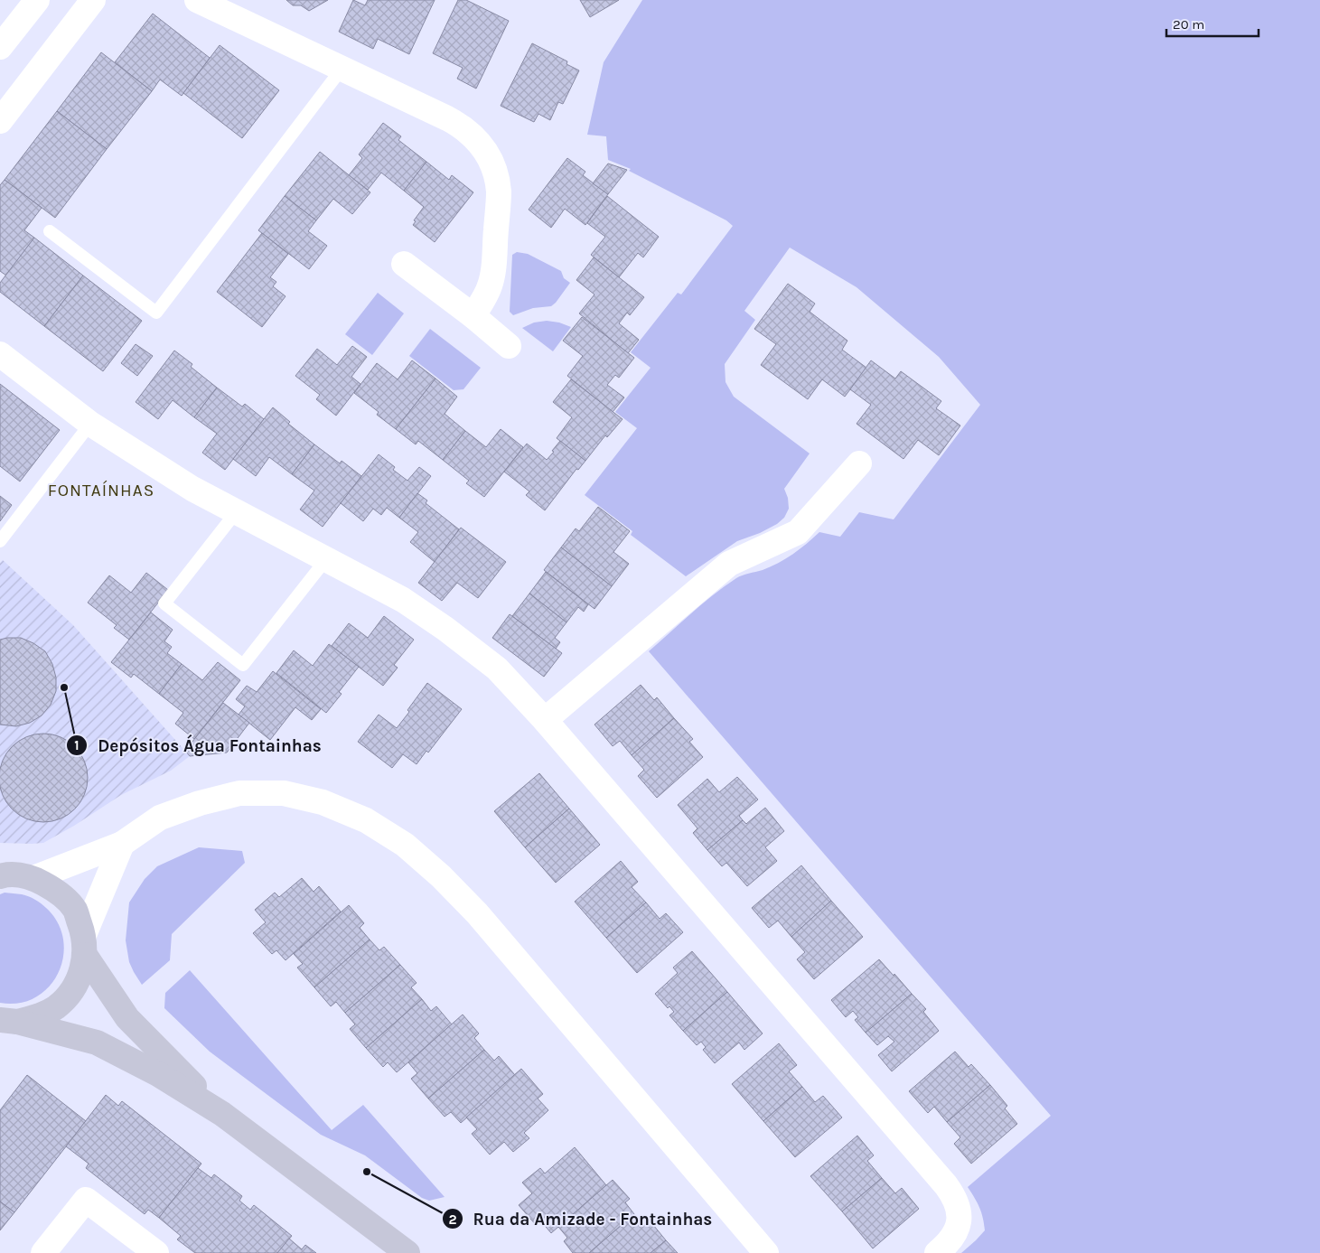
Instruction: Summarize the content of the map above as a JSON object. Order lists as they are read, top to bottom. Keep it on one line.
{"districts":["FONTAÍNHAS"],"places":["Depósitos Água Fontainhas","Rua da Amizade - Fontainhas"],"scale_bar":"20 m"}
